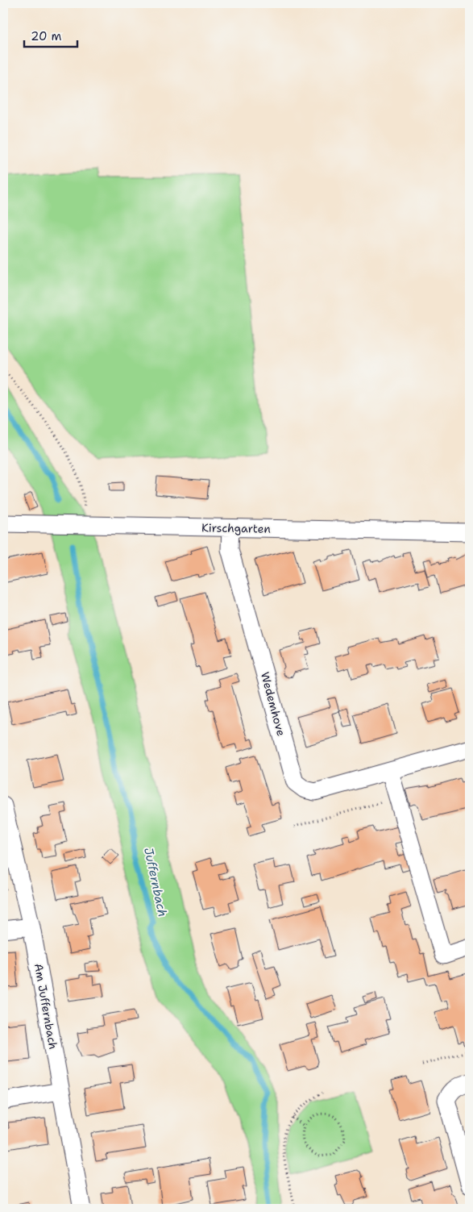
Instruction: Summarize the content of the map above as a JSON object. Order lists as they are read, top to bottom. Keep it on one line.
{"streets":{"street":["Kirschgarten","Wedemhove","Am Juffernbach"]},"crossings":[["Kirschgarten","Wedemhove"]],"water":["Juffernbach"],"scale_bar":"20 m"}
